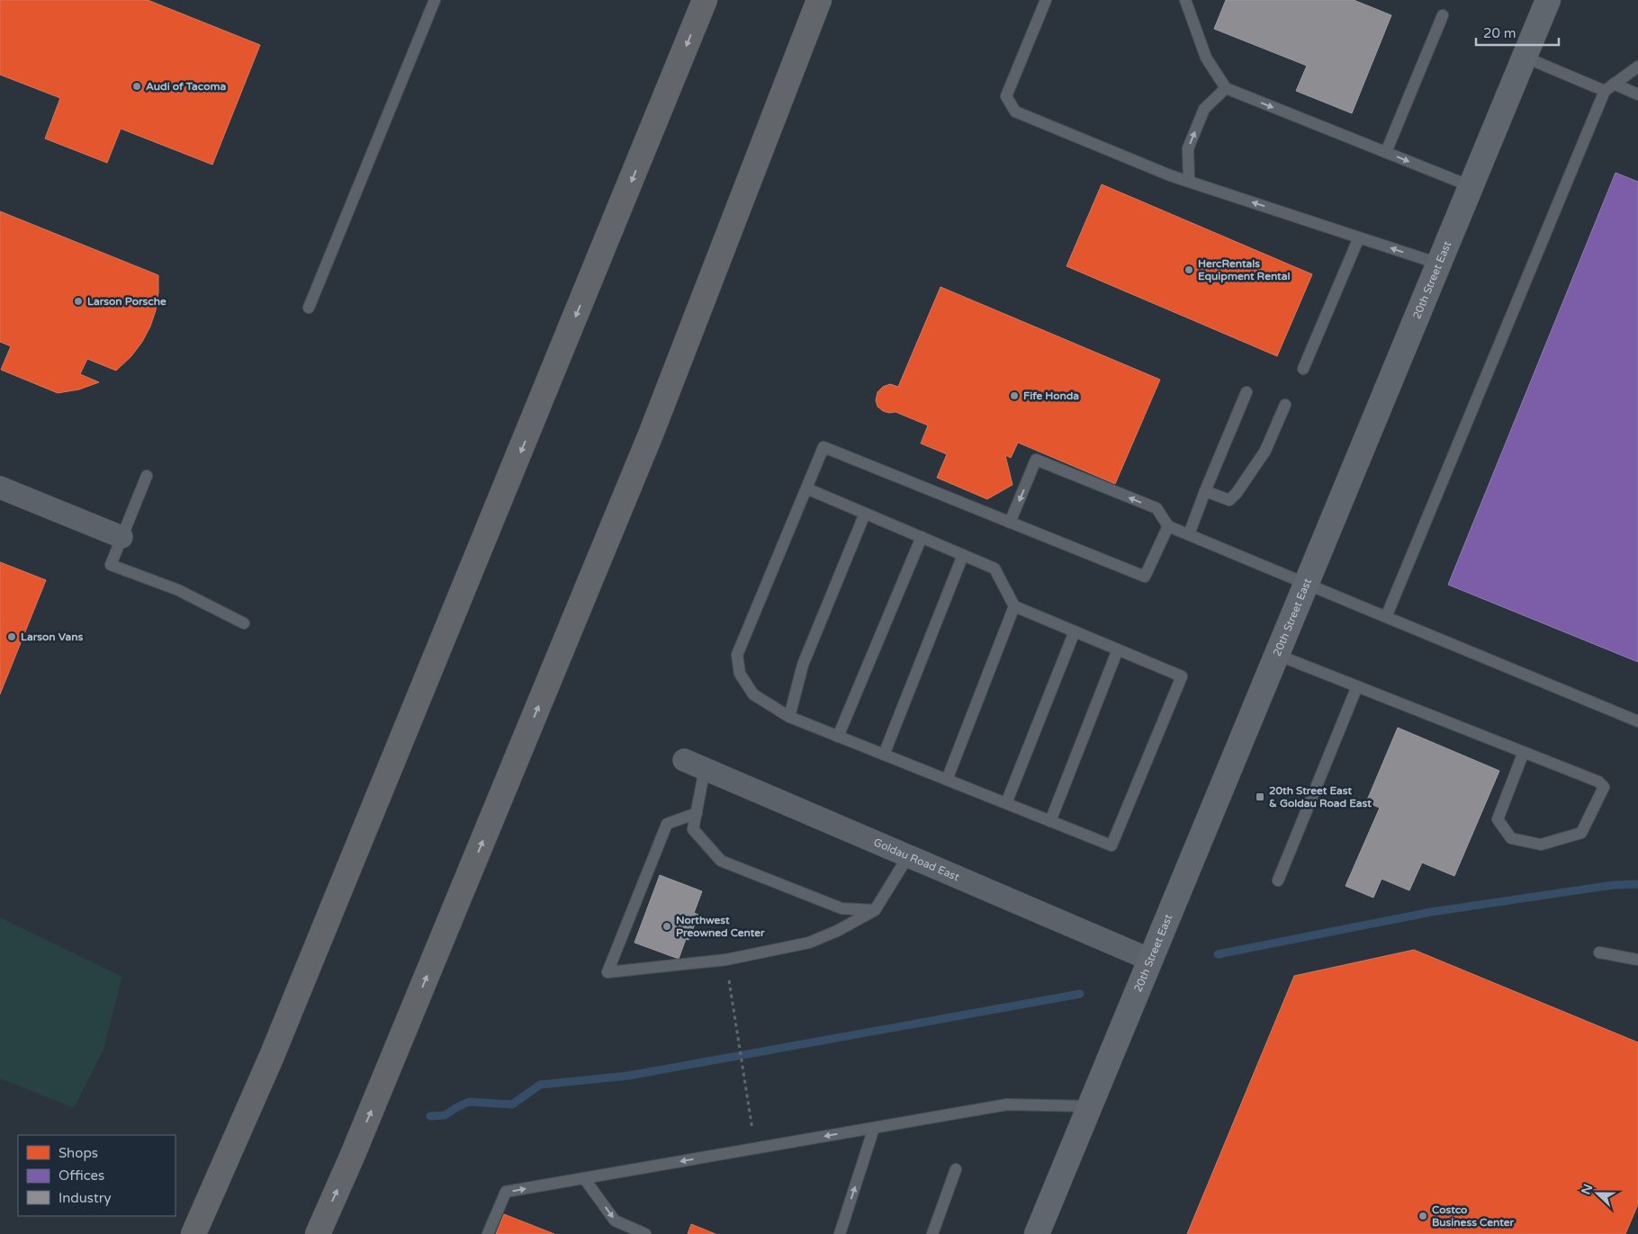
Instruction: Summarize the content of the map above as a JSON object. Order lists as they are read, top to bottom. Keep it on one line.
{"streets":{"main road":["20th Street East"],"street":["Goldau Road East"]},"crossings":[["20th Street East","Goldau Road East"]],"places":{"other":["Audi of Tacoma","HercRentals Equipment Rental","Larson Porsche","Fife Honda","Larson Vans","Northwest Preowned Center","Costco Business Center"],"transit":["20th Street East & Goldau Road East"]},"legend":["Shops","Offices","Industry"],"scale_bar":"20 m","north":"left"}
